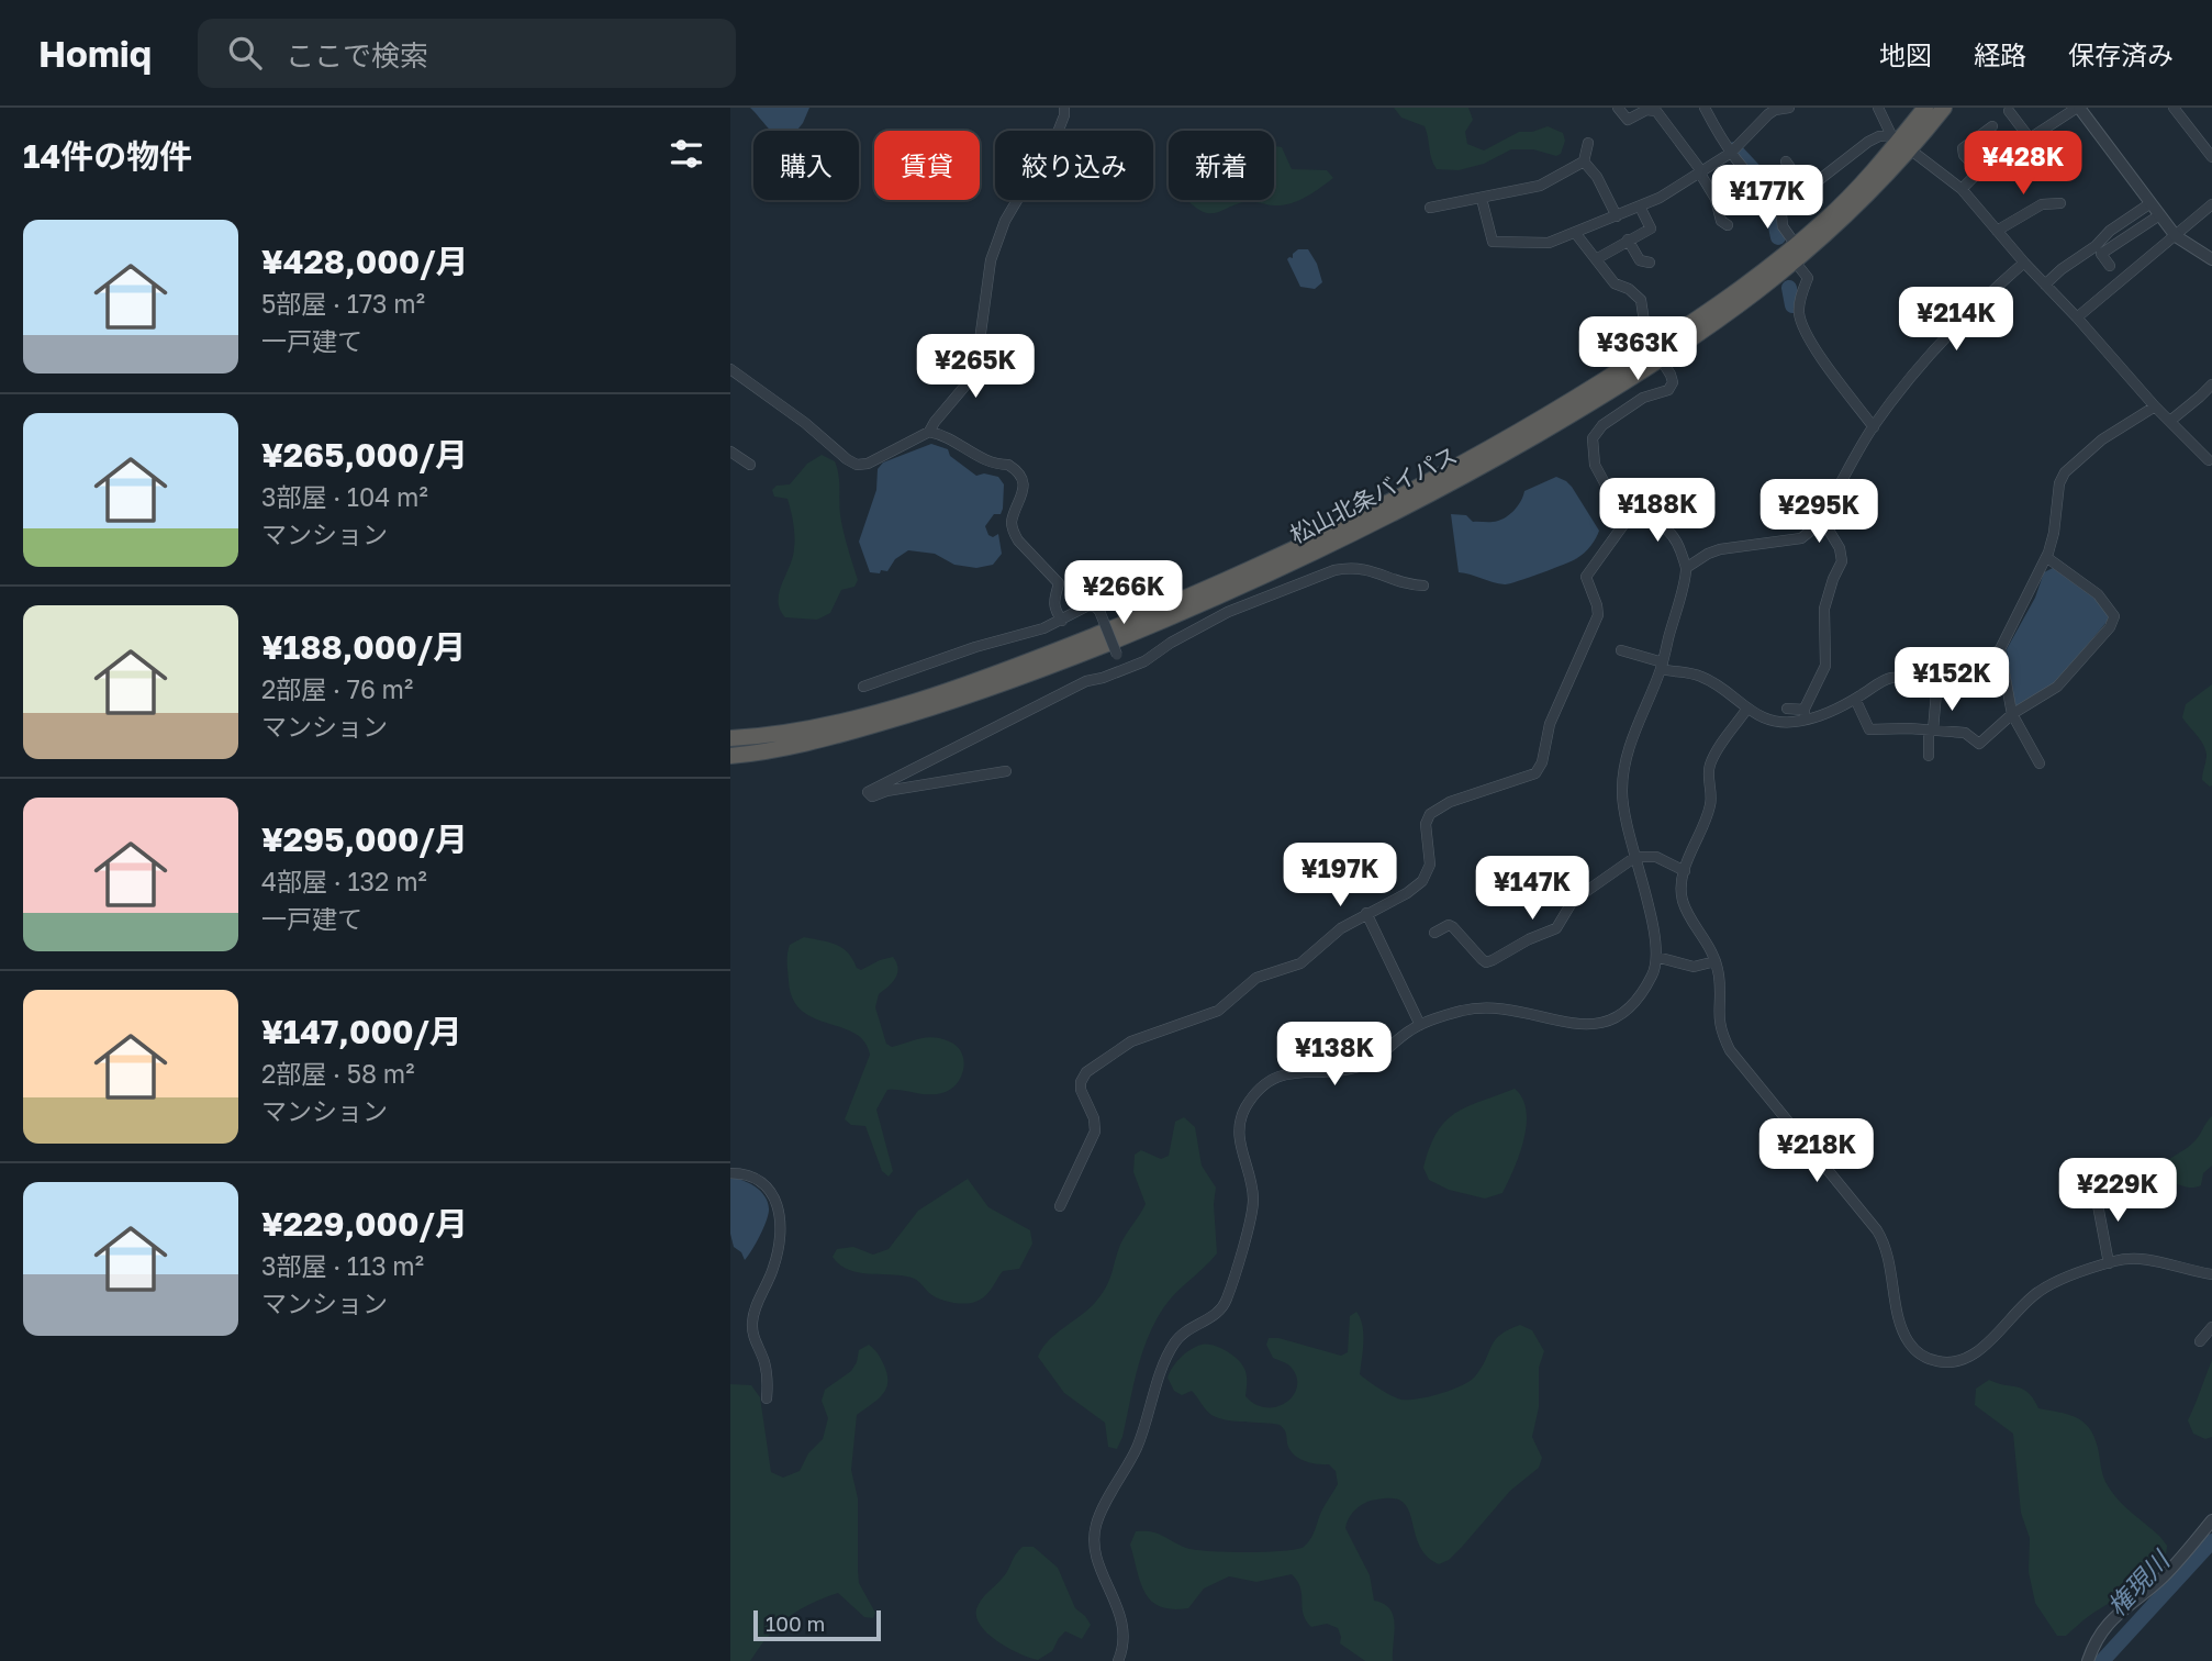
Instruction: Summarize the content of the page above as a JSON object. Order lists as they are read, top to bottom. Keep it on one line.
{"streets":{"highway":["松山北条バイパス"]},"water":["権現川"],"scale_bar":"100 m","page":{"header":"Homiq","search":"ここで検索","nav":["地図","経路","保存済み"],"heading":"14件の物件","price":["¥428K","¥177K","¥214K","¥363K","¥265K","¥188K","¥295K","¥266K","¥152K","¥197K","¥147K","¥138K","¥218K","¥229K"],"chip":["購入","賃貸","絞り込み","新着"],"list":[{"name":"¥428,000/月","note":"5部屋 · 173 m² · 一戸建て"},{"name":"¥265,000/月","note":"3部屋 · 104 m² · マンション"},{"name":"¥188,000/月","note":"2部屋 · 76 m² · マンション"},{"name":"¥295,000/月","note":"4部屋 · 132 m² · 一戸建て"},{"name":"¥147,000/月","note":"2部屋 · 58 m² · マンション"},{"name":"¥229,000/月","note":"3部屋 · 113 m² · マンション"}],"scale":"100 m"}}
